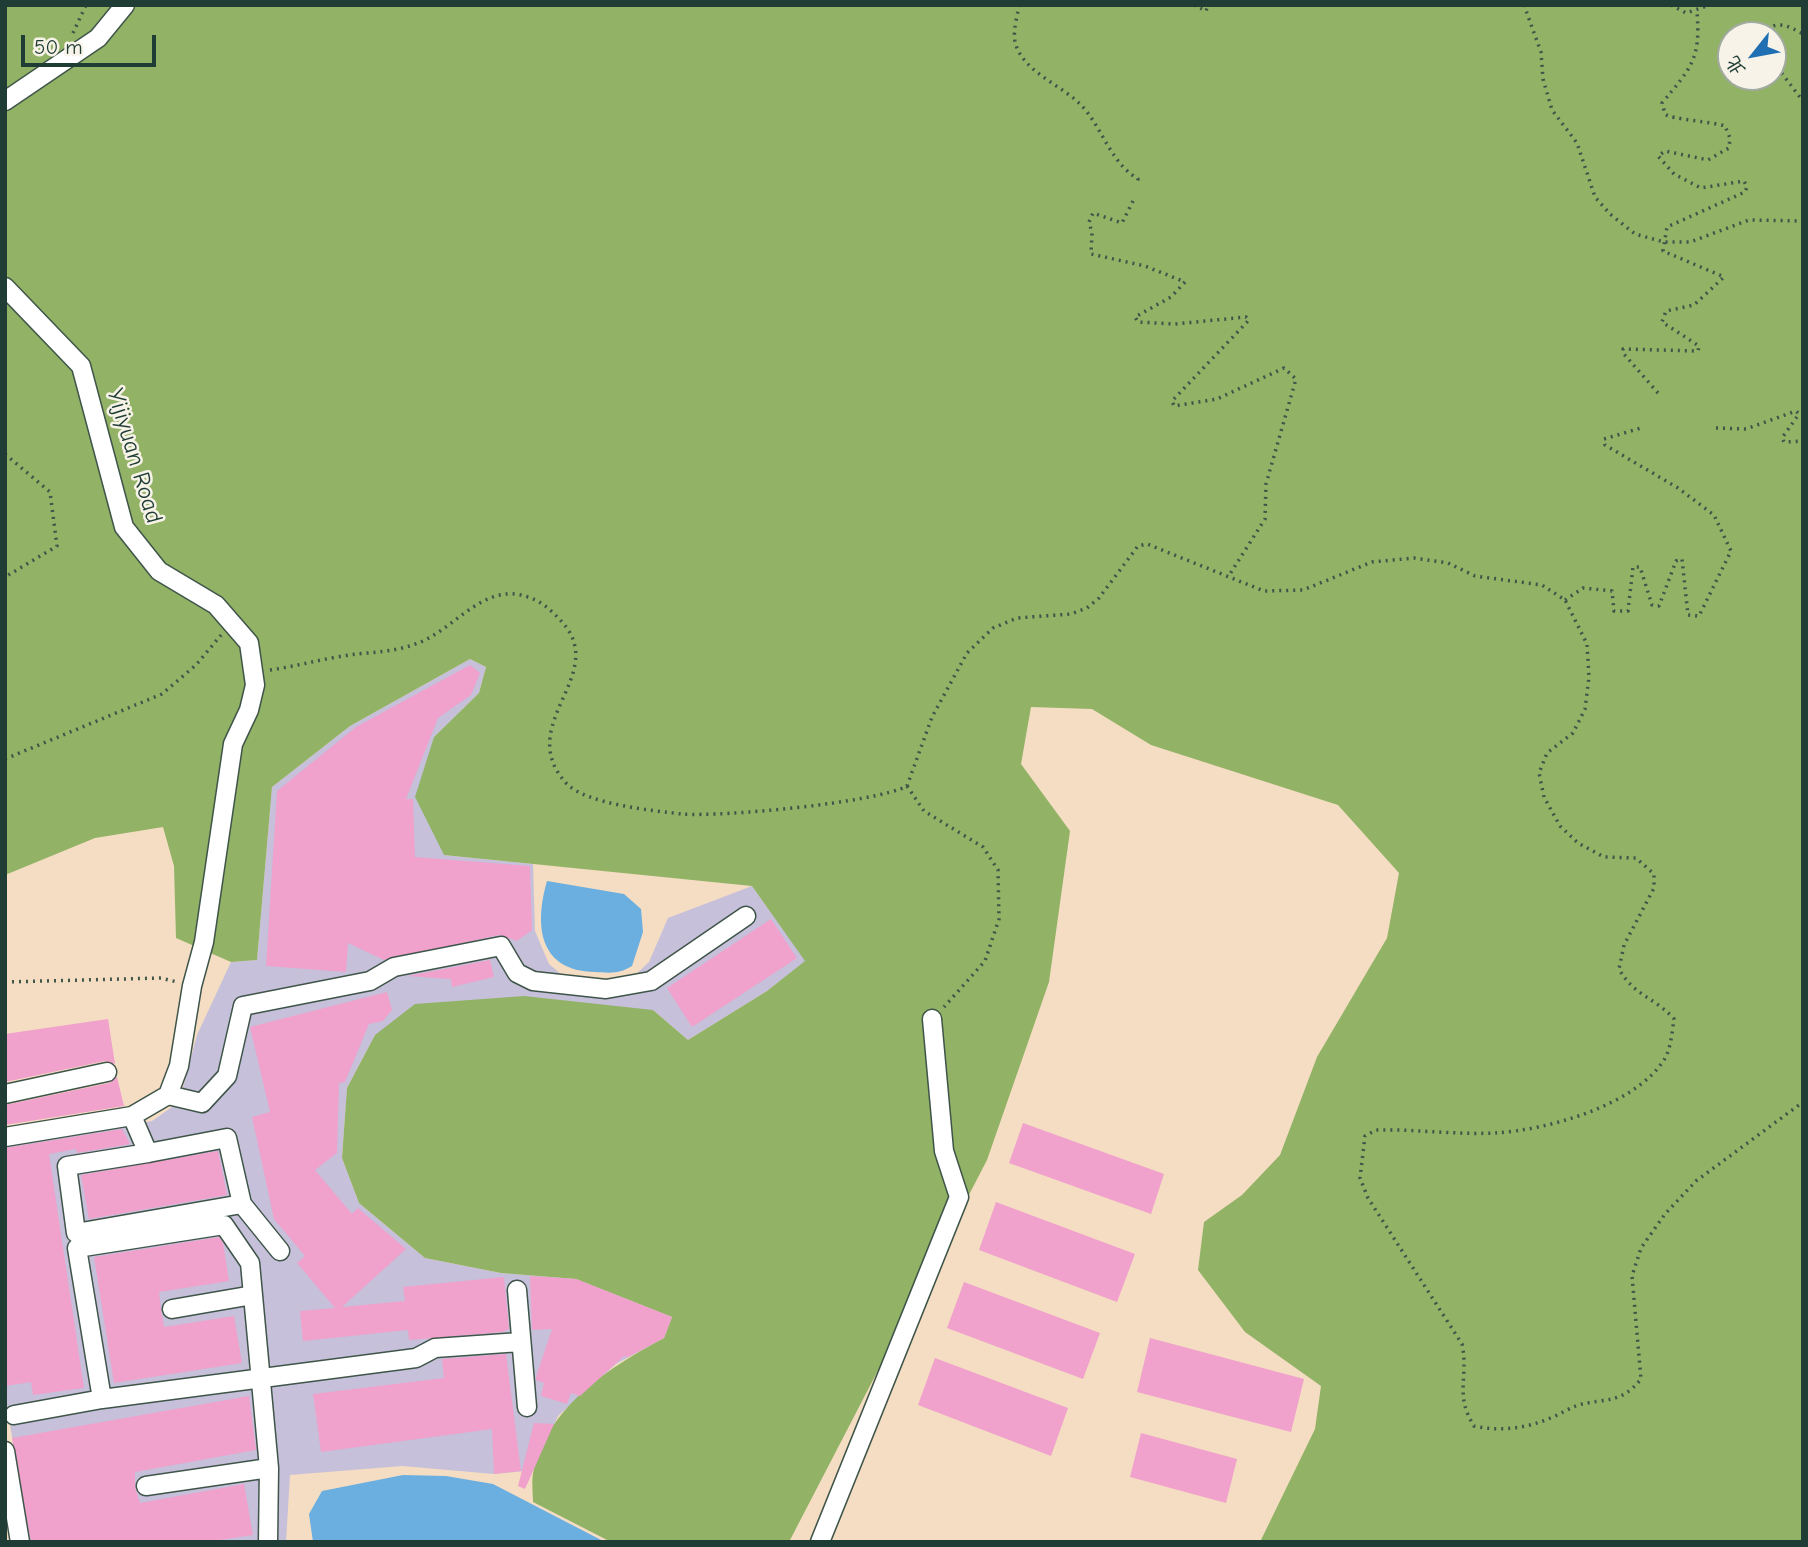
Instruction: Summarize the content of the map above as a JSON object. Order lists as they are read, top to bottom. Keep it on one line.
{"streets":{"street":["Yijiyuan Road"]},"scale_bar":"50 m","north":"bottom left"}
